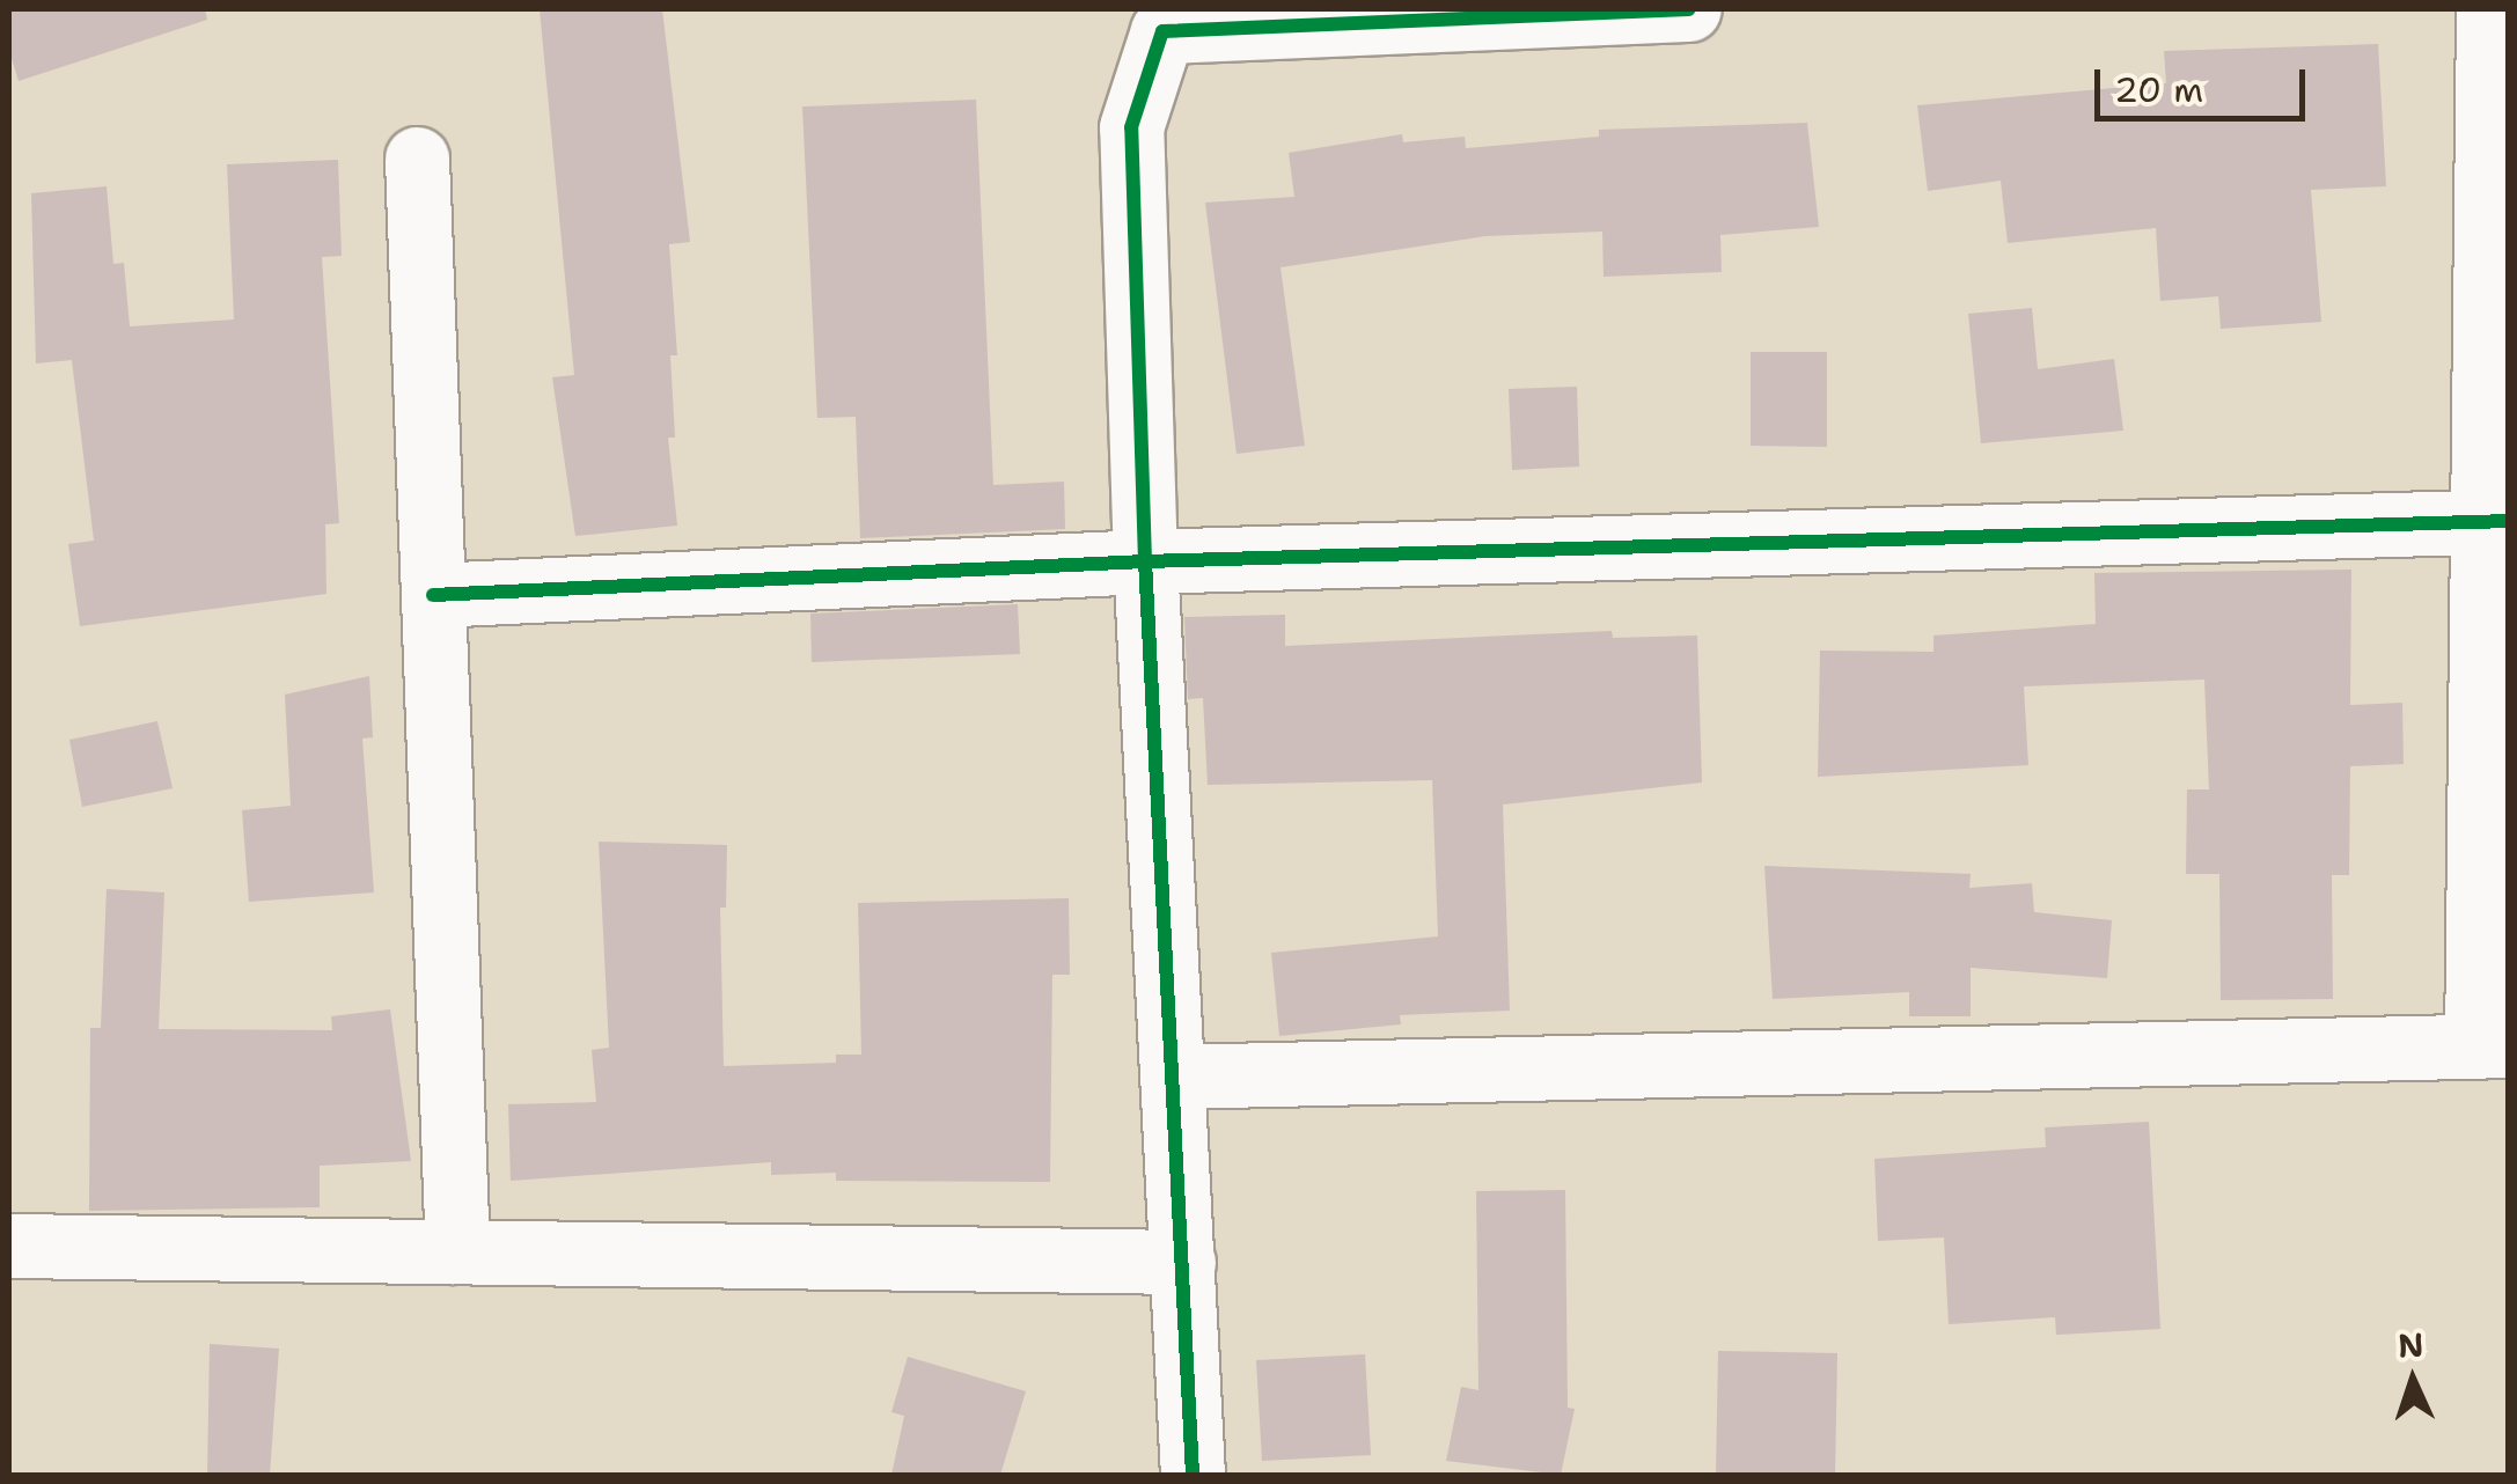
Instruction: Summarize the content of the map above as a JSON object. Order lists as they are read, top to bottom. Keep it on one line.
{"scale_bar":"20 m","north":"top"}
